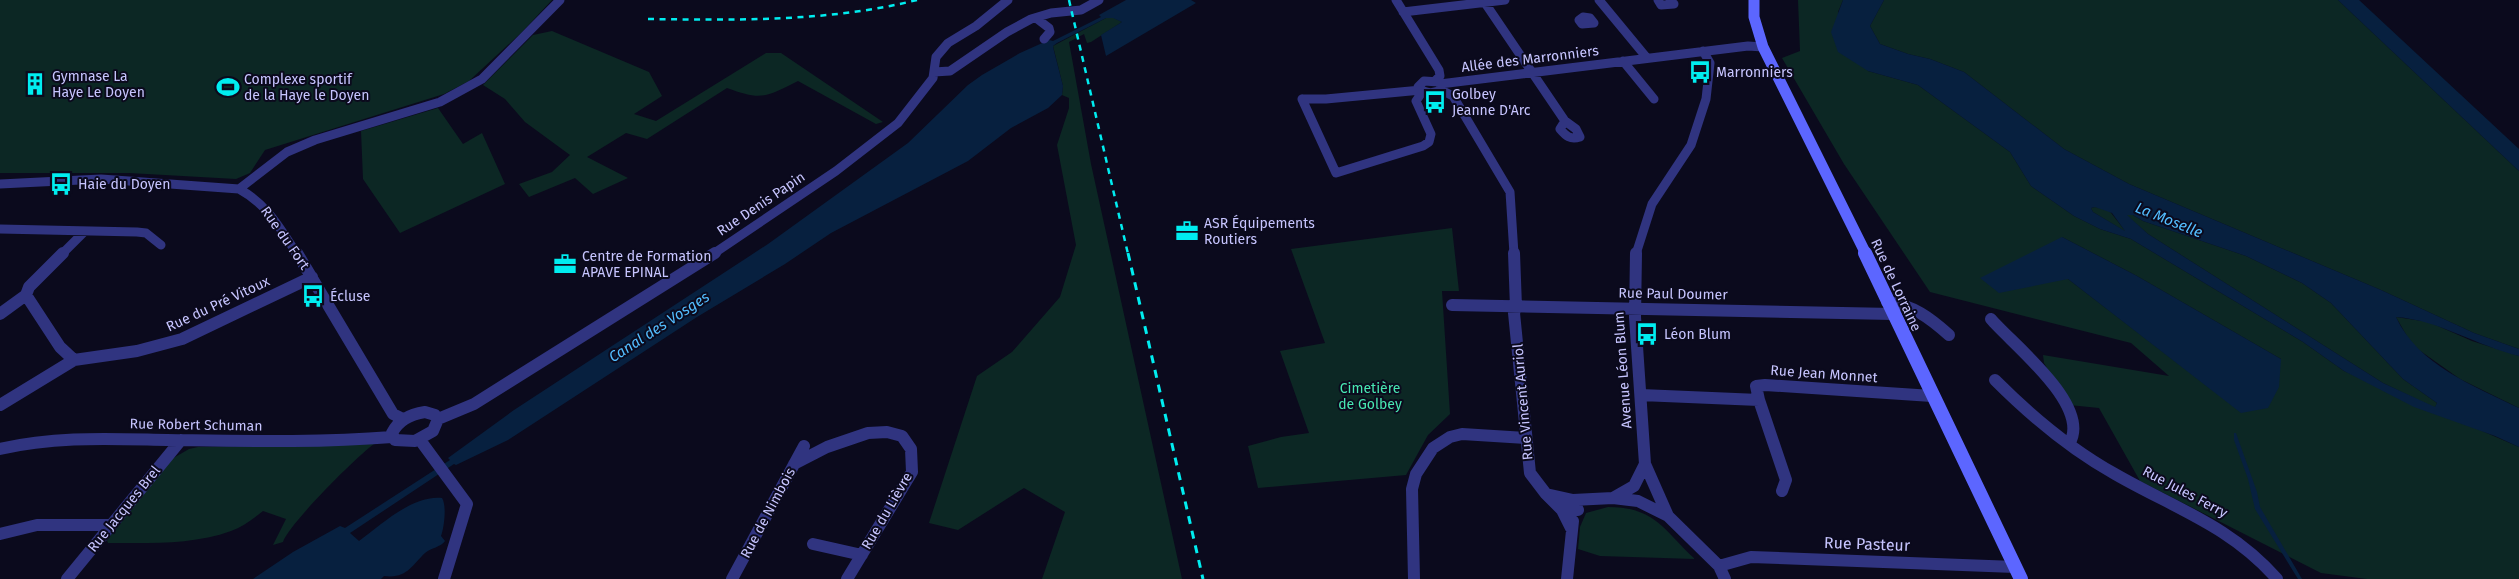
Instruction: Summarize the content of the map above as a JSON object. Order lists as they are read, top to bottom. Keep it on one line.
{"streets":{"main road":["Rue de Lorraine"],"street":["Allée des Marronniers","Rue Denis Papin","Rue du Fort","Rue Paul Doumer","Rue du Pré Vitoux","Avenue Léon Blum","Rue Jean Monnet","Rue Vincent Auriol","Rue Robert Schuman","Rue Jules Ferry","Rue Jacques Brel","Rue du Lièvre","Rue de Nimbois","Rue Pasteur"]},"crossings":[["Allée des Marronniers","Rue de Lorraine"],["Allée des Marronniers","Avenue Léon Blum"],["Allée des Marronniers","Rue Vincent Auriol"],["Rue du Fort","Rue du Pré Vitoux"],["Rue de Lorraine","Rue Paul Doumer"],["Rue de Lorraine","Rue Jean Monnet"],["Rue de Lorraine","Rue Pasteur"],["Rue Paul Doumer","Avenue Léon Blum"],["Rue Paul Doumer","Rue Vincent Auriol"],["Rue Robert Schuman","Rue Jacques Brel"],["Rue du Lièvre","Rue de Nimbois"]],"water":["La Moselle","Canal des Vosges"],"parks":["Cimetière de Golbey"],"places":{"bus stop":["Marronniers","Golbey Jeanne D'Arc","Haie du Doyen","Écluse","Léon Blum"],"building":["Gymnase La Haye Le Doyen"],"sports":["Complexe sportif de la Haye le Doyen"],"office":["ASR Équipements Routiers","Centre de Formation APAVE EPINAL"]}}
